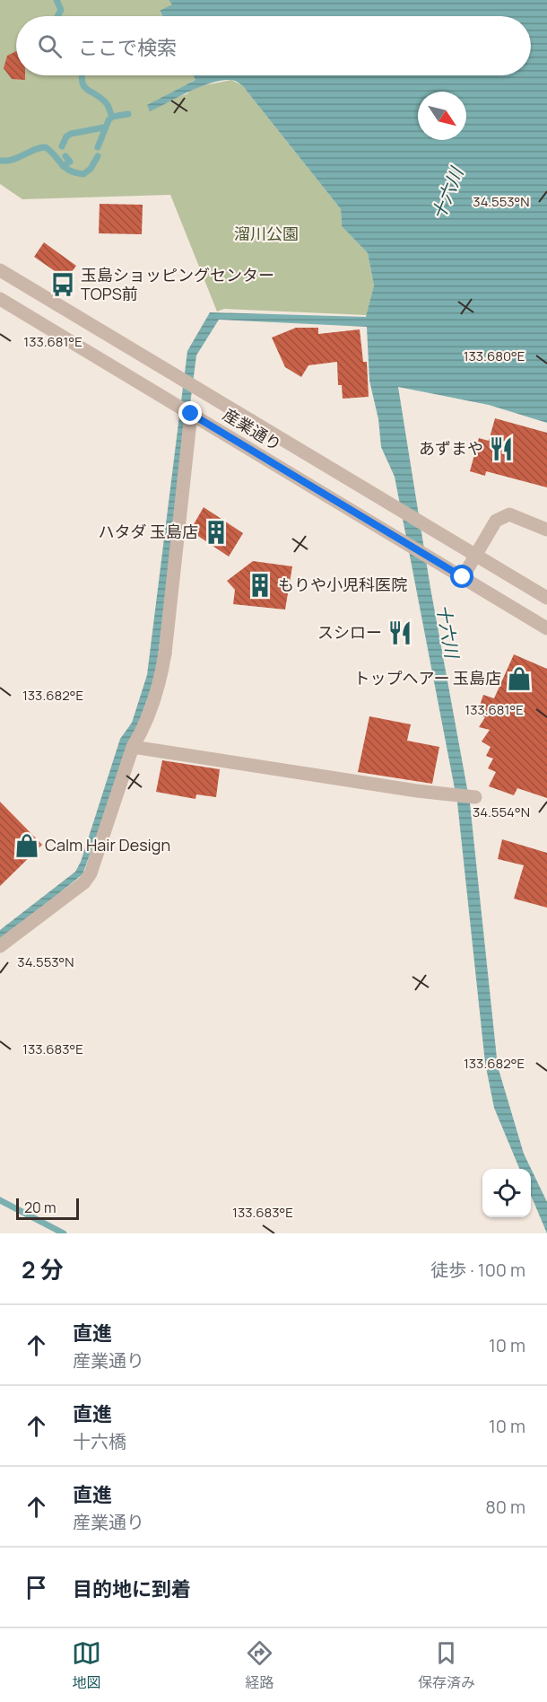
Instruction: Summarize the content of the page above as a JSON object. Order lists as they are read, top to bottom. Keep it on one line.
{"streets":{"street":["産業通り"]},"water":["十六川"],"parks":["溜川公園"],"places":{"bus stop":["玉島ショッピングセンター TOPS前"],"restaurant":["あずまや","スシロー"],"building":["ハタダ 玉島店","もりや小児科医院"],"shop":["トップヘアー 玉島店","Calm Hair Design"]},"scale_bar":"20 m","north":"bottom right","page":{"search":"ここで検索","scale":"20 m","heading":["2 分","徒歩 · 100 m"],"list":[["直進","産業通り","10 m"],["直進","十六橋","10 m"],["直進","産業通り","80 m"],"目的地に到着"],"nav":["地図","経路","保存済み"]},"coordinates":["34.553°N","133.681°E","133.680°E","133.682°E","34.554°N","133.683°E"]}
